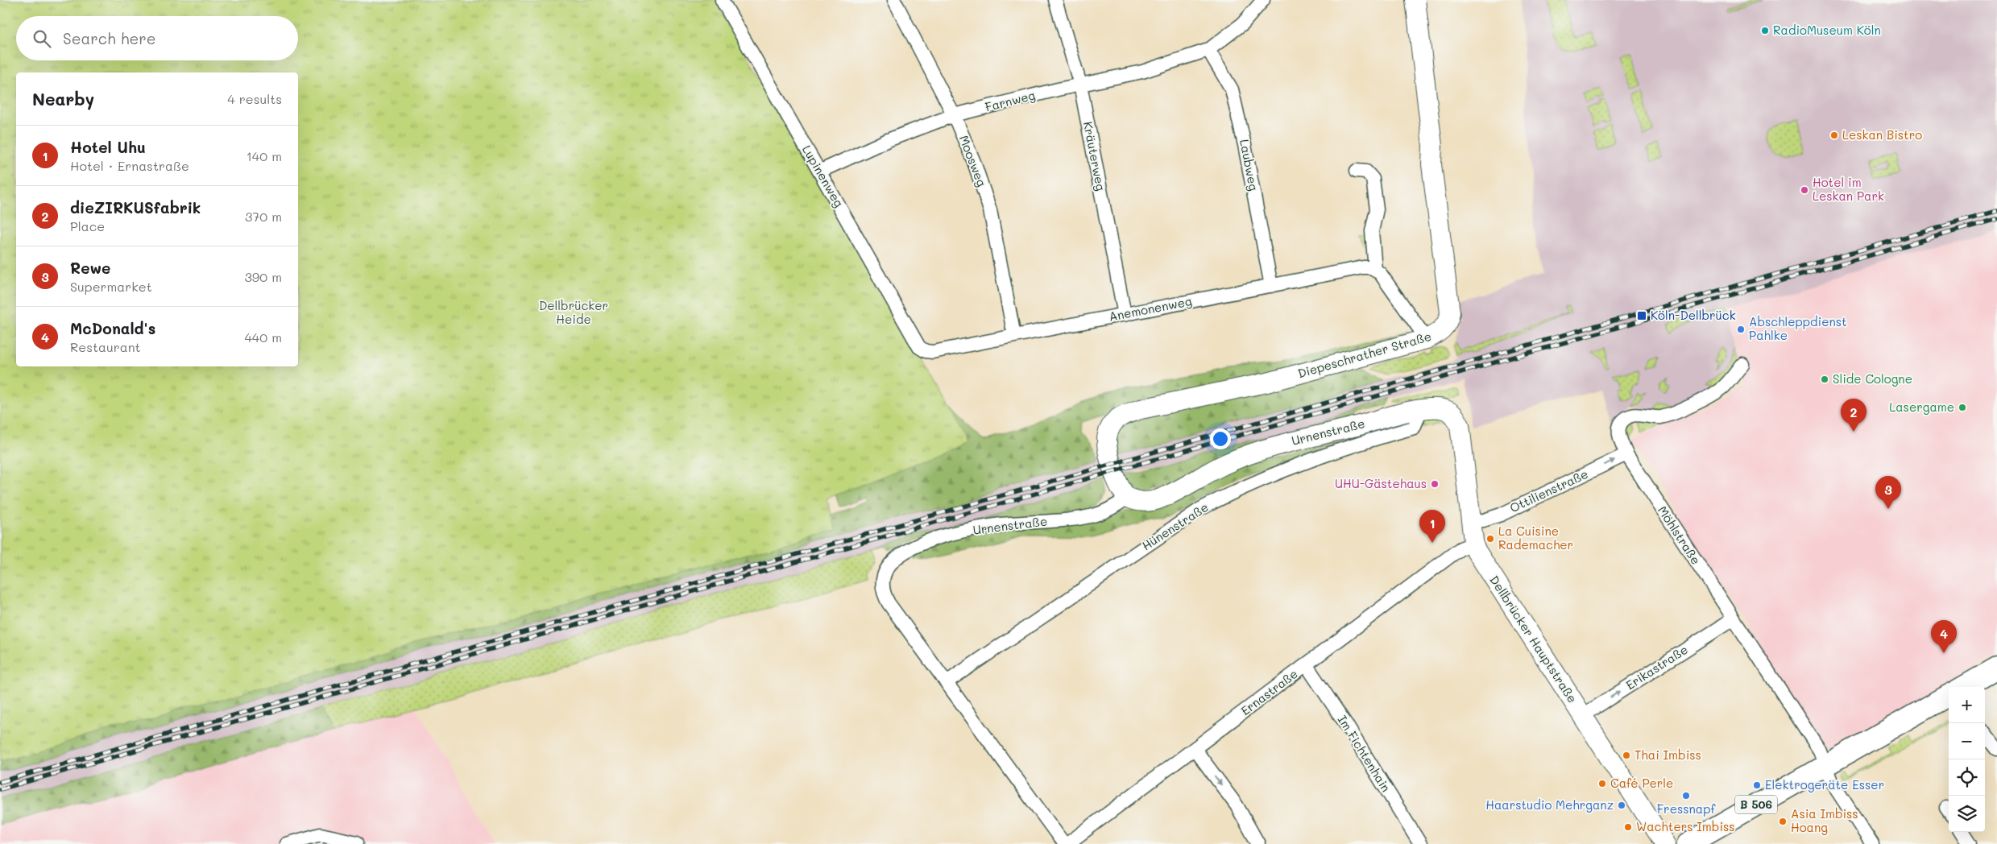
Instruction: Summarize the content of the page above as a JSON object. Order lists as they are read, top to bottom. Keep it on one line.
{"streets":{"main road":["B 506"],"street":["Farnweg","Kräuterweg","Moosweg","Laubweg","Lupinenweg","Anemonenweg","Diepeschrather Straße","Urnenstraße","Ottilienstraße","Hünenstraße","Möhlstraße","Dellbrücker Hauptstraße","Erikastraße","Ernastraße","Im Fichtenhain"]},"crossings":[["Farnweg","Kräuterweg"],["Farnweg","Moosweg"],["Farnweg","Laubweg"],["Farnweg","Lupinenweg"],["Kräuterweg","Anemonenweg"],["Moosweg","Anemonenweg"],["Laubweg","Anemonenweg"],["Lupinenweg","Anemonenweg"],["Diepeschrather Straße","Urnenstraße"],["Urnenstraße","Hünenstraße"],["Urnenstraße","Dellbrücker Hauptstraße"],["Ottilienstraße","Möhlstraße"],["Ottilienstraße","Dellbrücker Hauptstraße"],["Möhlstraße","Erikastraße"],["Möhlstraße","B 506"],["Dellbrücker Hauptstraße","Erikastraße"],["Dellbrücker Hauptstraße","Ernastraße"],["Ernastraße","Im Fichtenhain"]],"one_way":["Ottilienstraße","Erikastraße"],"parks":["Dellbrücker Heide"],"places":{"other":["RadioMuseum Köln","Leskan Bistro","Hotel im Leskan Park","Abschleppdienst Pahlke","Slide Cologne","Lasergame","UHU-Gästehaus","La Cuisine Rademacher","Thai Imbiss","Café Perle","Elektrogeräte Esser","Fressnapf","Haarstudio Mehrganz","Asia Imbiss Hoang","Wachters Imbiss"],"transit":["Köln-Dellbrück"]},"page":{"search":"Search here","heading":["Nearby","4 results"],"list":[{"mark":"1","name":"Hotel Uhu","note":"Hotel · Ernastraße","value":"140 m"},{"mark":"2","name":"dieZIRKUSfabrik","note":"Place","value":"370 m"},{"mark":"3","name":"Rewe","note":"Supermarket","value":"390 m"},{"mark":"4","name":"McDonald's","note":"Restaurant","value":"440 m"}],"pins":["2","3","1","4"],"map_buttons":["+","−"]}}
